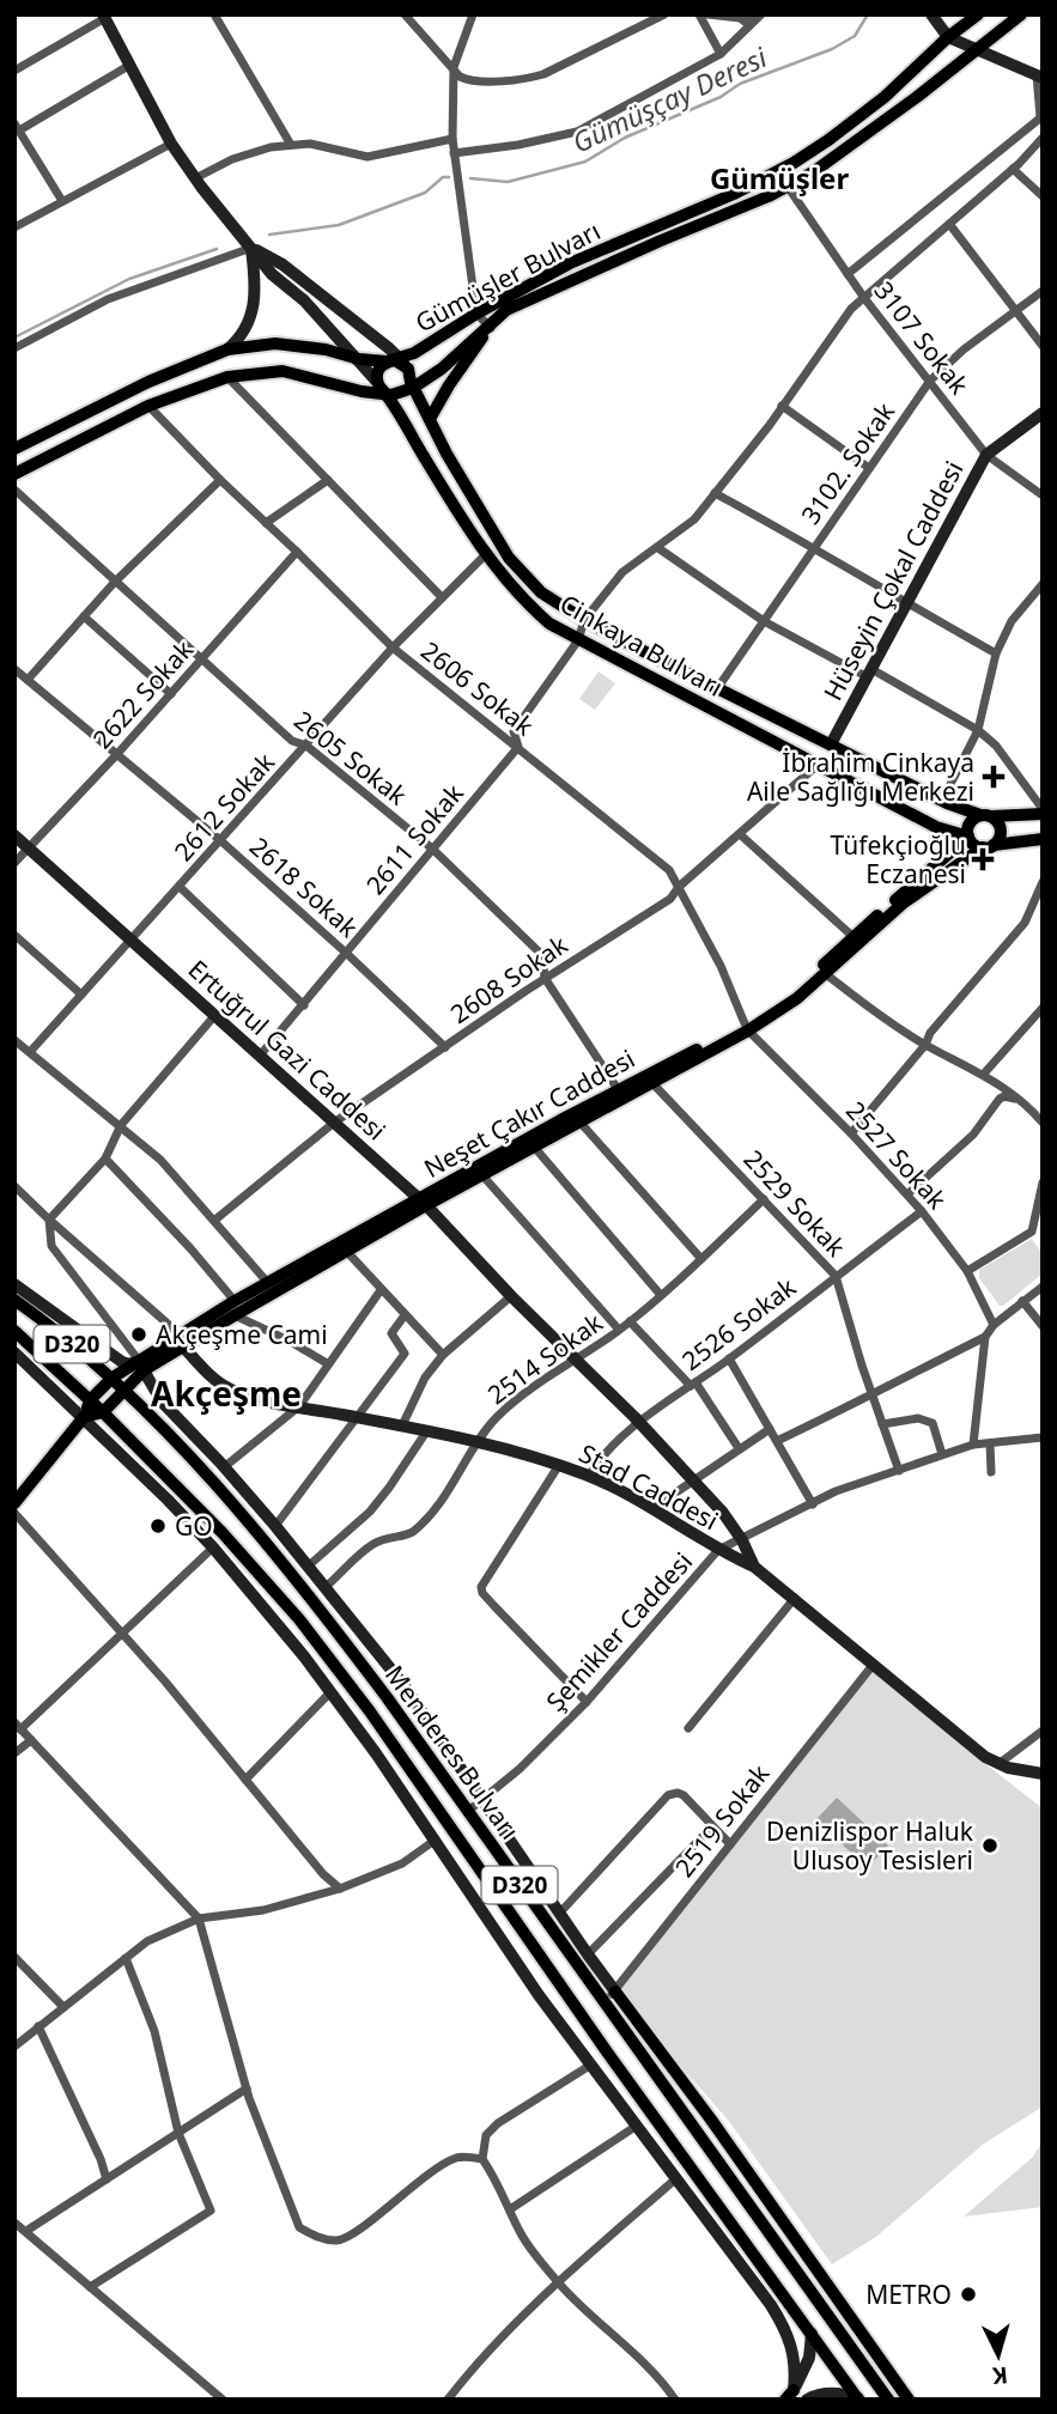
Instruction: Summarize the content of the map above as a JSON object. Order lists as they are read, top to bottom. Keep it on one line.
{"streets":{"main road":["Gümüşler Bulvarı","Hüseyin Çokal Caddesi","Cinkaya Bulvarı","Ertuğrul Gazi Caddesi","Neşet Çakır Caddesi","D320","Stad Caddesi","Menderes Bulvarı"],"street":["3107 Sokak","3102. Sokak","2606 Sokak","2622 Sokak","2605 Sokak","2612 Sokak","2611 Sokak","2618 Sokak","2608 Sokak","2527 Sokak","2529 Sokak","2526 Sokak","2514 Sokak","Şemikler Caddesi","2519 Sokak"]},"crossings":[["Gümüşler Bulvarı","3107 Sokak"],["Gümüşler Bulvarı","Cinkaya Bulvarı"],["3107 Sokak","3102. Sokak"],["3107 Sokak","Hüseyin Çokal Caddesi"],["3102. Sokak","Cinkaya Bulvarı"],["Hüseyin Çokal Caddesi","Cinkaya Bulvarı"],["Cinkaya Bulvarı","2612 Sokak"],["Cinkaya Bulvarı","2611 Sokak"],["Cinkaya Bulvarı","2608 Sokak"],["Cinkaya Bulvarı","Neşet Çakır Caddesi"],["2606 Sokak","2622 Sokak"],["2606 Sokak","2612 Sokak"],["2606 Sokak","2611 Sokak"],["2606 Sokak","2608 Sokak"],["2606 Sokak","Neşet Çakır Caddesi"],["2606 Sokak","2527 Sokak"],["2622 Sokak","2605 Sokak"],["2622 Sokak","2618 Sokak"],["2622 Sokak","Ertuğrul Gazi Caddesi"],["2605 Sokak","2612 Sokak"],["2605 Sokak","2611 Sokak"],["2605 Sokak","2608 Sokak"],["2605 Sokak","Neşet Çakır Caddesi"],["2612 Sokak","2618 Sokak"],["2612 Sokak","Ertuğrul Gazi Caddesi"],["2611 Sokak","2618 Sokak"],["2611 Sokak","Ertuğrul Gazi Caddesi"],["2618 Sokak","2608 Sokak"],["2608 Sokak","Ertuğrul Gazi Caddesi"],["Ertuğrul Gazi Caddesi","Neşet Çakır Caddesi"],["Ertuğrul Gazi Caddesi","2526 Sokak"],["Ertuğrul Gazi Caddesi","2514 Sokak"],["Ertuğrul Gazi Caddesi","Stad Caddesi"],["Ertuğrul Gazi Caddesi","Şemikler Caddesi"],["Neşet Çakır Caddesi","2527 Sokak"],["Neşet Çakır Caddesi","2529 Sokak"],["Neşet Çakır Caddesi","Stad Caddesi"],["Neşet Çakır Caddesi","Menderes Bulvarı"],["2527 Sokak","2526 Sokak"],["2529 Sokak","2526 Sokak"],["2529 Sokak","2514 Sokak"],["2529 Sokak","Şemikler Caddesi"],["2526 Sokak","Stad Caddesi"],["2514 Sokak","Stad Caddesi"],["Stad Caddesi","Şemikler Caddesi"],["Stad Caddesi","2519 Sokak"],["Şemikler Caddesi","Menderes Bulvarı"],["Menderes Bulvarı","2519 Sokak"]],"districts":["Gümüşler","Akçeşme"],"water":["Gümüşçay Deresi"],"places":{"health":["İbrahim Cinkaya Aile Sağlığı Merkezi","Tüfekçioğlu Eczanesi"],"other":["Akçeşme Cami","GO","Denizlispor Haluk Ulusoy Tesisleri","METRO"]},"north":"bottom"}
